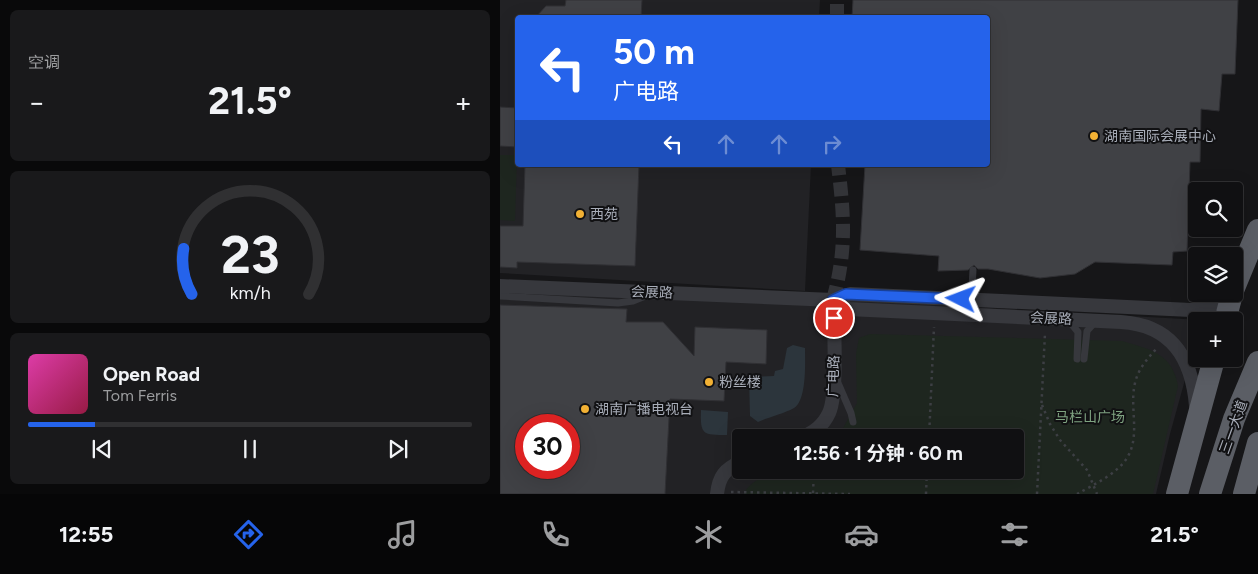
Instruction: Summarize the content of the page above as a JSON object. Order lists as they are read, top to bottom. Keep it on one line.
{"streets":{"highway":["三一大道"],"street":["会展路","广电路"]},"crossings":[["会展路","广电路"]],"parks":["马栏山广场"],"places":["湖南国际会展中心","西苑","粉丝楼","湖南广播电视台"],"page":{"tile":"空调","turn":["50 m","广电路"],"heat":["−","21.5°","+"],"map_buttons":"+","song":["Open Road","Tom Ferris"],"limit":"30","trip":"12:56 · 1 分钟 · 60 m","tabs":["12:55","21.5°"],"gauge":["23","km/h"]}}
